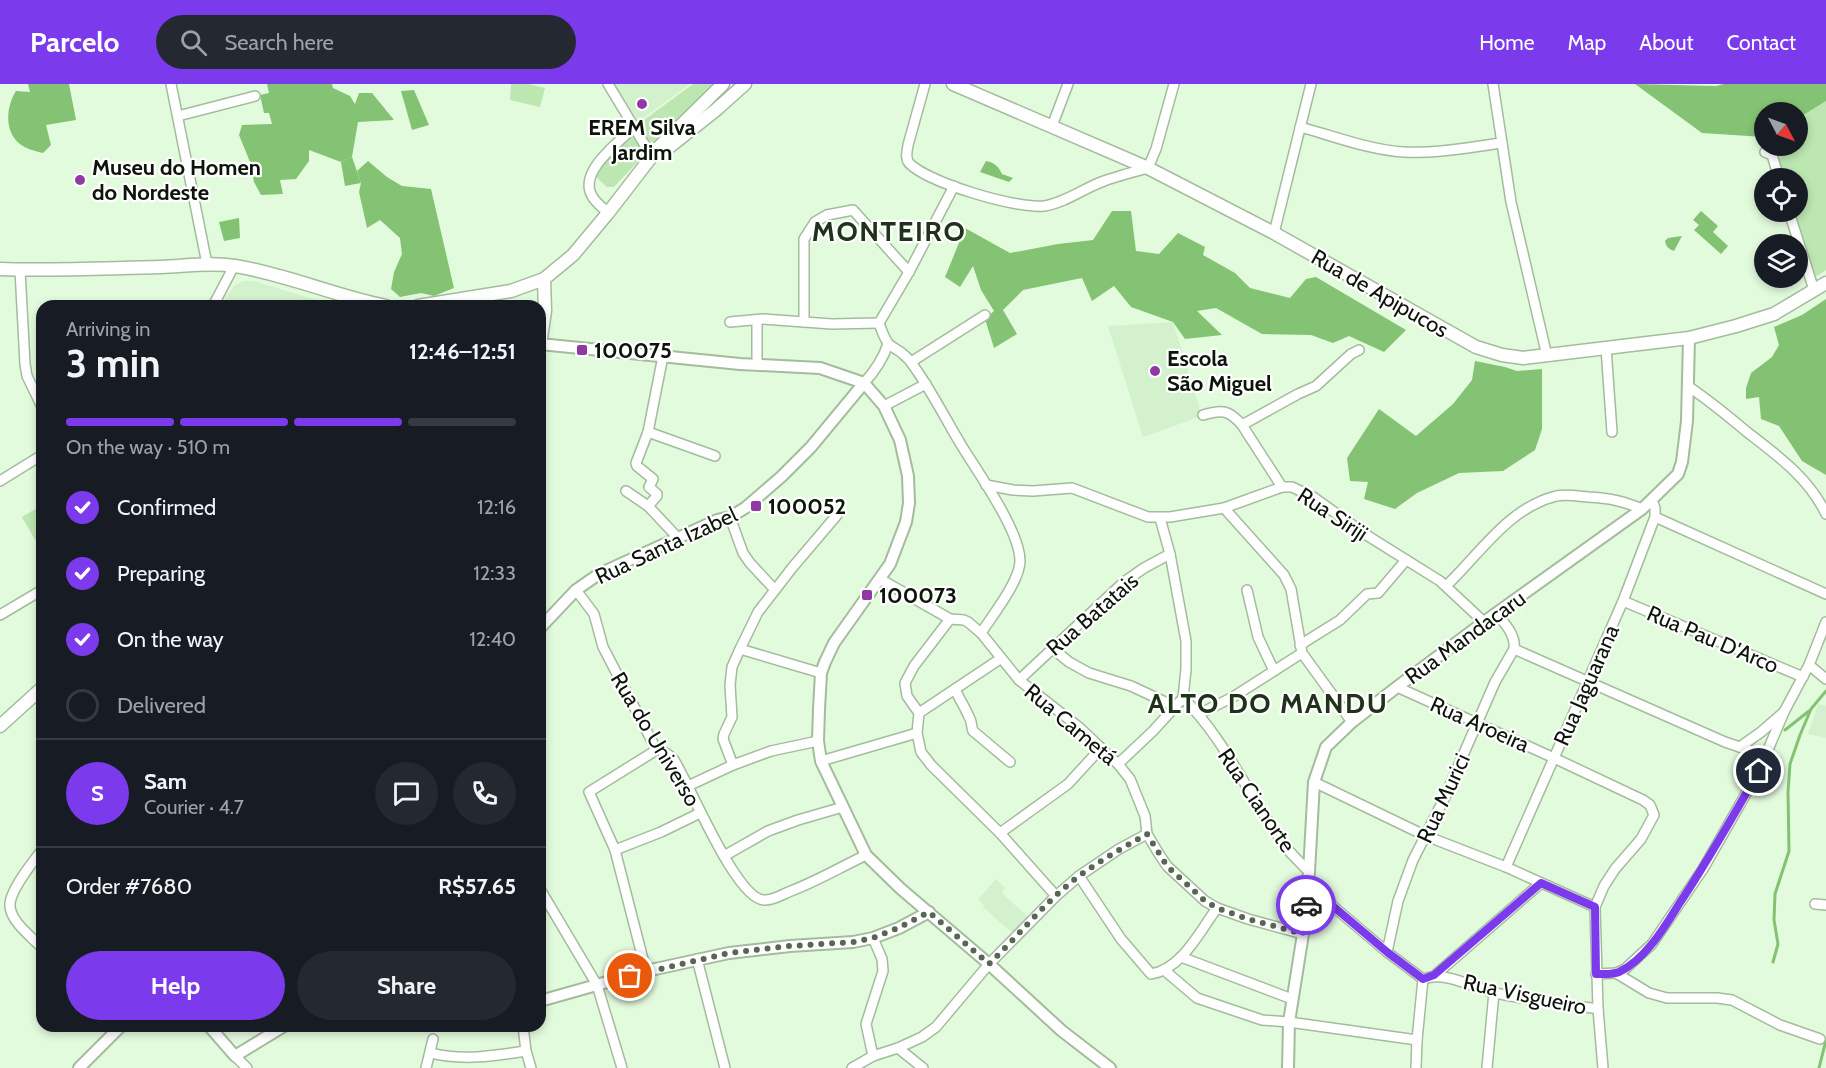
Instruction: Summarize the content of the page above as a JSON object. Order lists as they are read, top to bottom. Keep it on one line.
{"streets":{"main road":["Rua de Apipucos"],"street":["Rua Siriji","Rua Santa Izabel","Rua Batatais","Rua Mandacaru","Rua Pau D'Arco","Rua Jaguarana","Rua Cametá","Rua Aroeira","Rua do Universo","Rua Murici","Rua Cianorte","Rua Visgueiro"]},"crossings":[["Rua Siriji","Rua Mandacaru"],["Rua Santa Izabel","Rua do Universo"],["Rua Batatais","Rua Cametá"],["Rua Mandacaru","Rua Cametá"],["Rua Mandacaru","Rua Aroeira"],["Rua Mandacaru","Rua Cianorte"],["Rua Pau D'Arco","Rua Jaguarana"],["Rua Jaguarana","Rua Aroeira"],["Rua Aroeira","Rua Murici"]],"districts":["MONTEIRO","ALTO DO MANDU"],"places":{"other":["EREM Silva Jardim","Museu do Homen do Nordeste","Escola São Miguel"],"transit":["100075","100052","100073"]},"north":"bottom right","page":{"header":"Parcelo","search":"Search here","nav":["Home","Map","About","Contact"],"heading":["3 min","Arriving in","12:46–12:51"],"panel":["Sam","Courier · 4.7","Order #7680","R$57.65"],"bar":"On the way · 510 m","list":[["Confirmed","12:16"],["Preparing","12:33"],["On the way","12:40"],"Delivered"],"round":"S","buttons":["Help","Share"]}}
